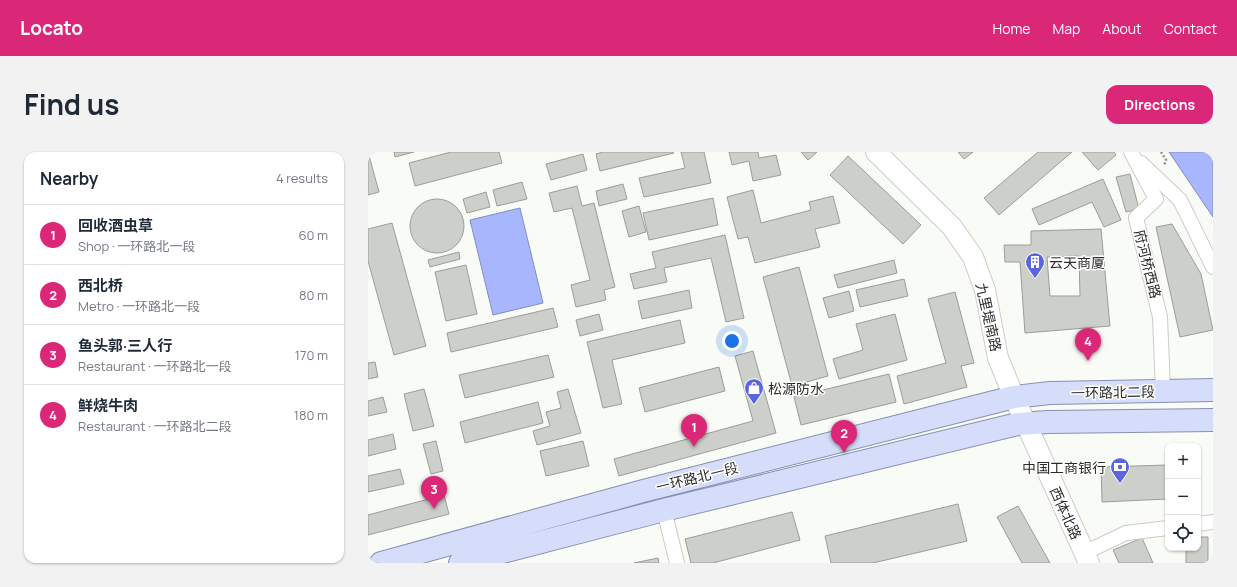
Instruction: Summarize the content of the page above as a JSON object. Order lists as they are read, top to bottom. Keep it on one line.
{"streets":{"main road":["一环路北二段","一环路北一段"],"street":["府河桥西路","九里堤南路","西体北路"]},"crossings":[["府河桥西路","一环路北二段"],["九里堤南路","一环路北二段"],["九里堤南路","一环路北一段"],["九里堤南路","西体北路"],["一环路北二段","一环路北一段"],["一环路北二段","西体北路"],["一环路北一段","西体北路"]],"places":{"building":["云天商厦"],"shop":["松源防水"],"bank":["中国工商银行"]},"page":{"header":"Locato","nav":["Home","Map","About","Contact"],"title":"Find us","buttons":"Directions","heading":["Nearby","4 results"],"list":[{"mark":"1","name":"回收酒虫草","note":"Shop · 一环路北一段","value":"60 m"},{"mark":"2","name":"西北桥","note":"Metro · 一环路北一段","value":"80 m"},{"mark":"3","name":"鱼头郭·三人行","note":"Restaurant · 一环路北一段","value":"170 m"},{"mark":"4","name":"鲜烧牛肉","note":"Restaurant · 一环路北二段","value":"180 m"}],"pins":["4","1","2","3"],"map_buttons":["+","−"]}}
